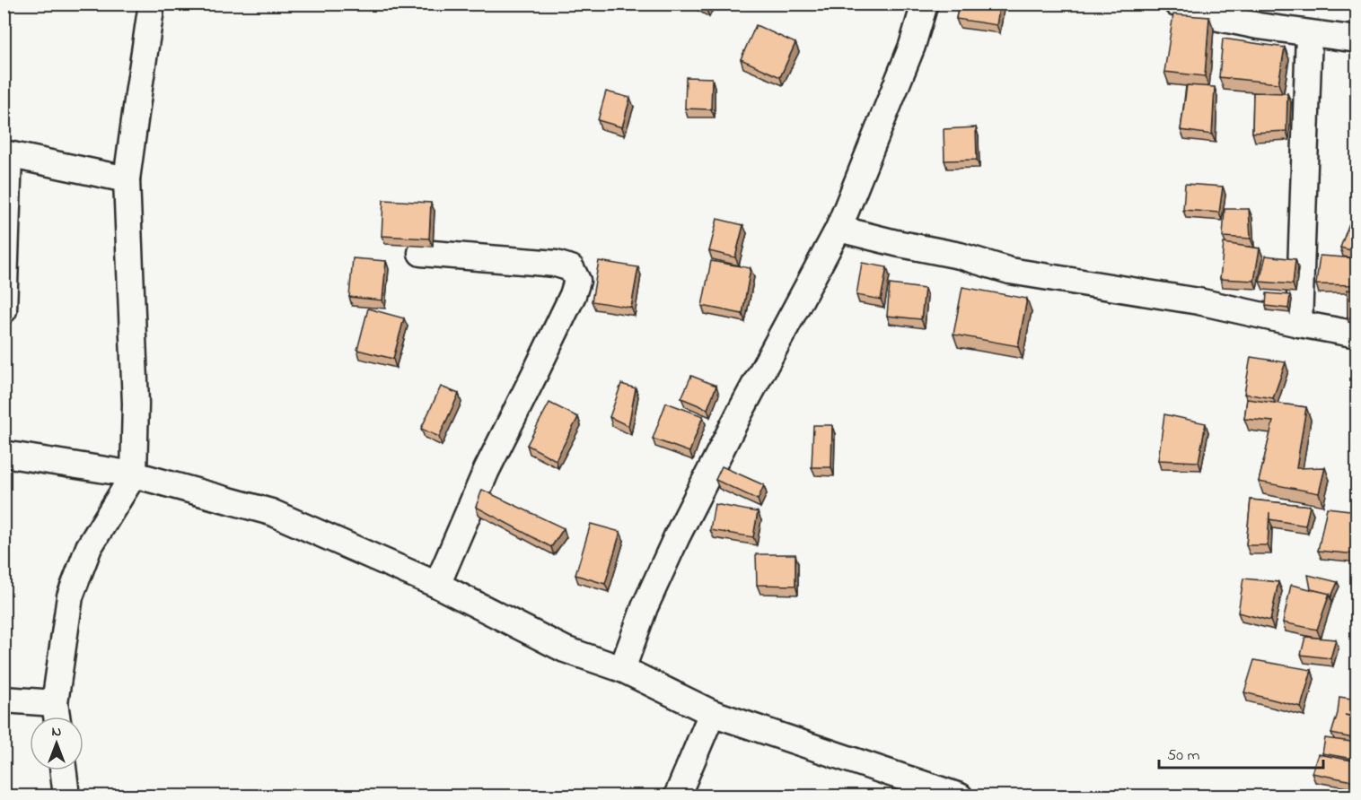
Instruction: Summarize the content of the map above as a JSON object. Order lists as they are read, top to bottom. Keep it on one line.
{"scale_bar":"50 m","north":"top"}
